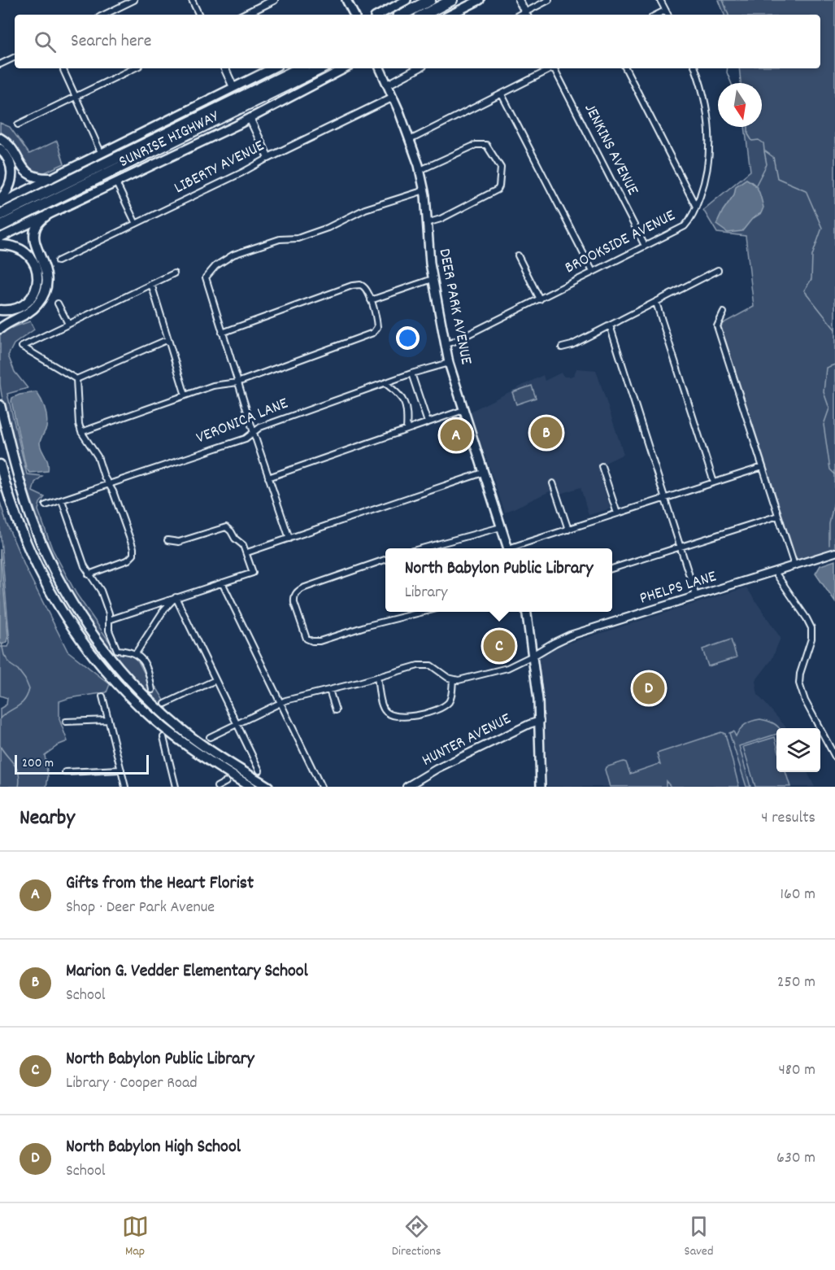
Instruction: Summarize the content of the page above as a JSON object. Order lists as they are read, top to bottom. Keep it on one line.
{"streets":{"highway":["SUNRISE HIGHWAY"],"main road":["DEER PARK AVENUE"],"street":["JENKINS AVENUE","LIBERTY AVENUE","BROOKSIDE AVENUE","VERONICA LANE","PHELPS LANE","HUNTER AVENUE"]},"crossings":[["JENKINS AVENUE","BROOKSIDE AVENUE"],["LIBERTY AVENUE","DEER PARK AVENUE"],["BROOKSIDE AVENUE","DEER PARK AVENUE"],["DEER PARK AVENUE","VERONICA LANE"]],"scale_bar":"200 m","north":"bottom","page":{"search":"Search here","pins":["B","A","C","D"],"popup":["North Babylon Public Library","Library"],"scale":"200 m","heading":["Nearby","4 results"],"list":[{"mark":"A","name":"Gifts from the Heart Florist","note":"Shop · Deer Park Avenue","value":"160 m"},{"mark":"B","name":"Marion G. Vedder Elementary School","note":"School","value":"250 m"},{"mark":"C","name":"North Babylon Public Library","note":"Library · Cooper Road","value":"480 m"},{"mark":"D","name":"North Babylon High School","note":"School","value":"630 m"}],"nav":["Map","Directions","Saved"]}}
